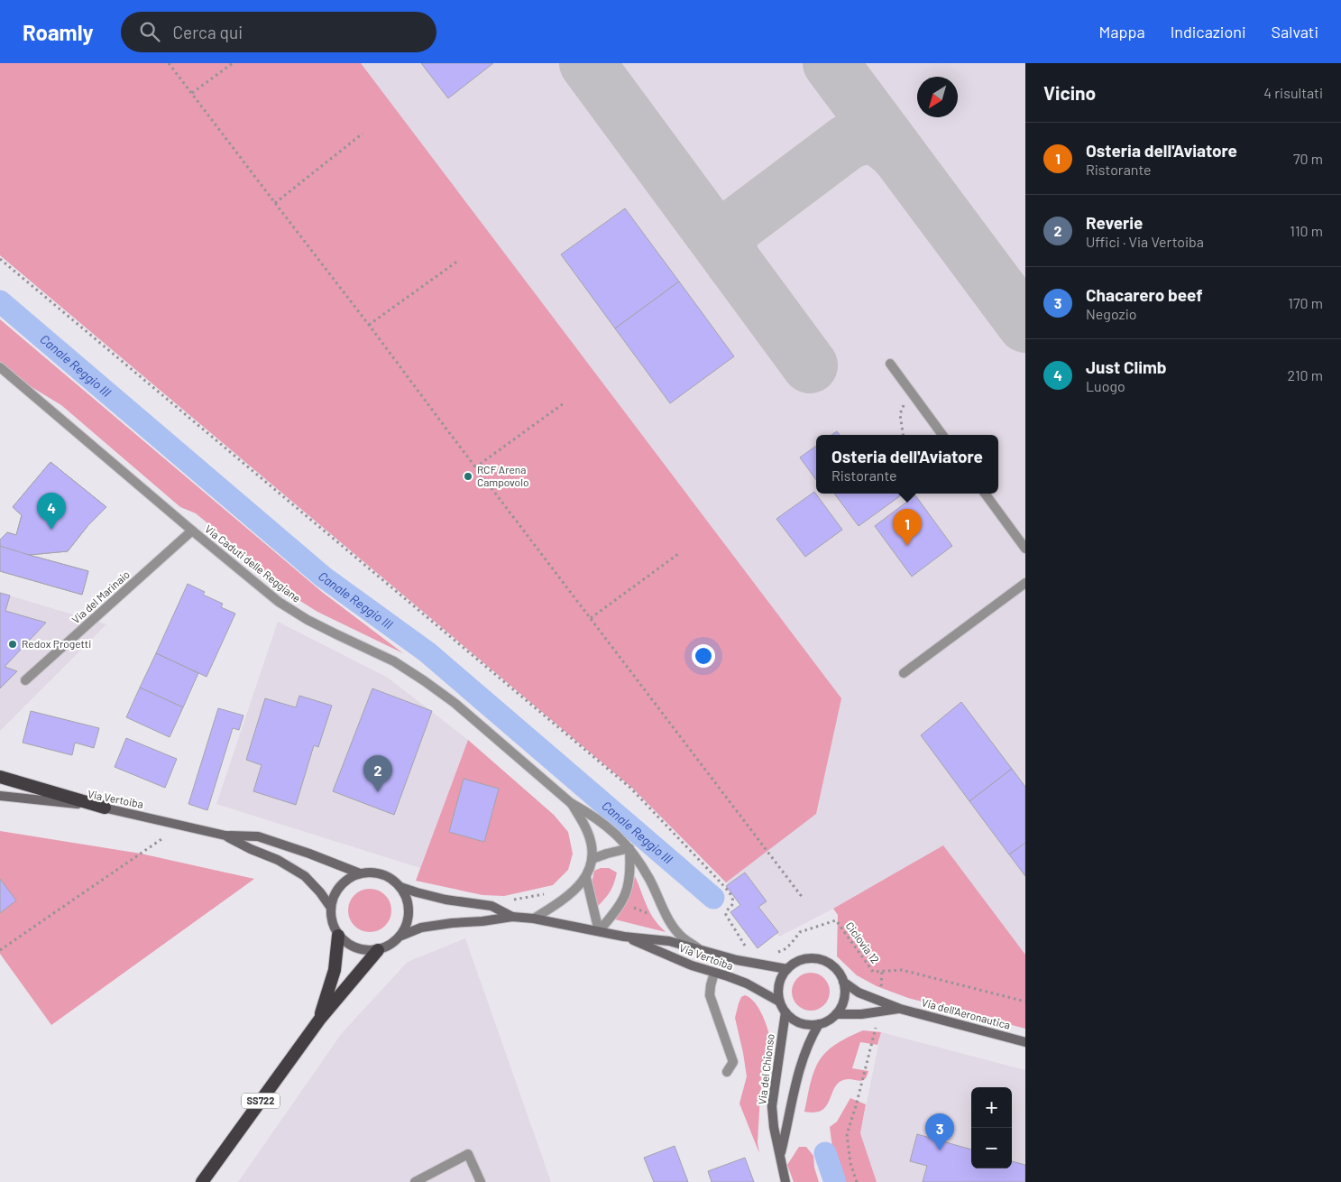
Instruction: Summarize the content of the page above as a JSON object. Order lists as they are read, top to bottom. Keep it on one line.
{"streets":{"highway":["SS722"],"main road":["Via Vertoiba","Via dell'Aeronautica","Via del Chionso"],"street":["Via Caduti delle Reggiane","Via del Marinaio"],"path":["Ciclovia 12"]},"crossings":[["Via Caduti delle Reggiane","Via del Marinaio"],["Via Caduti delle Reggiane","Via Vertoiba"],["Via Vertoiba","Via dell'Aeronautica"],["Via Vertoiba","Via del Chionso"],["Via Vertoiba","SS722"],["Via dell'Aeronautica","Via del Chionso"]],"water":["Canale Reggio III"],"places":["RCF Arena Campovolo","Redox Progetti"],"north":"bottom left","page":{"header":"Roamly","search":"Cerca qui","nav":["Mappa","Indicazioni","Salvati"],"heading":["Vicino","4 risultati"],"list":[{"mark":"1","name":"Osteria dell'Aviatore","note":"Ristorante","value":"70 m"},{"mark":"2","name":"Reverie","note":"Uffici · Via Vertoiba","value":"110 m"},{"mark":"3","name":"Chacarero beef","note":"Negozio","value":"170 m"},{"mark":"4","name":"Just Climb","note":"Luogo","value":"210 m"}],"popup":["Osteria dell'Aviatore","Ristorante"],"pins":["4","1","2","3"],"map_buttons":["+","−"]}}
